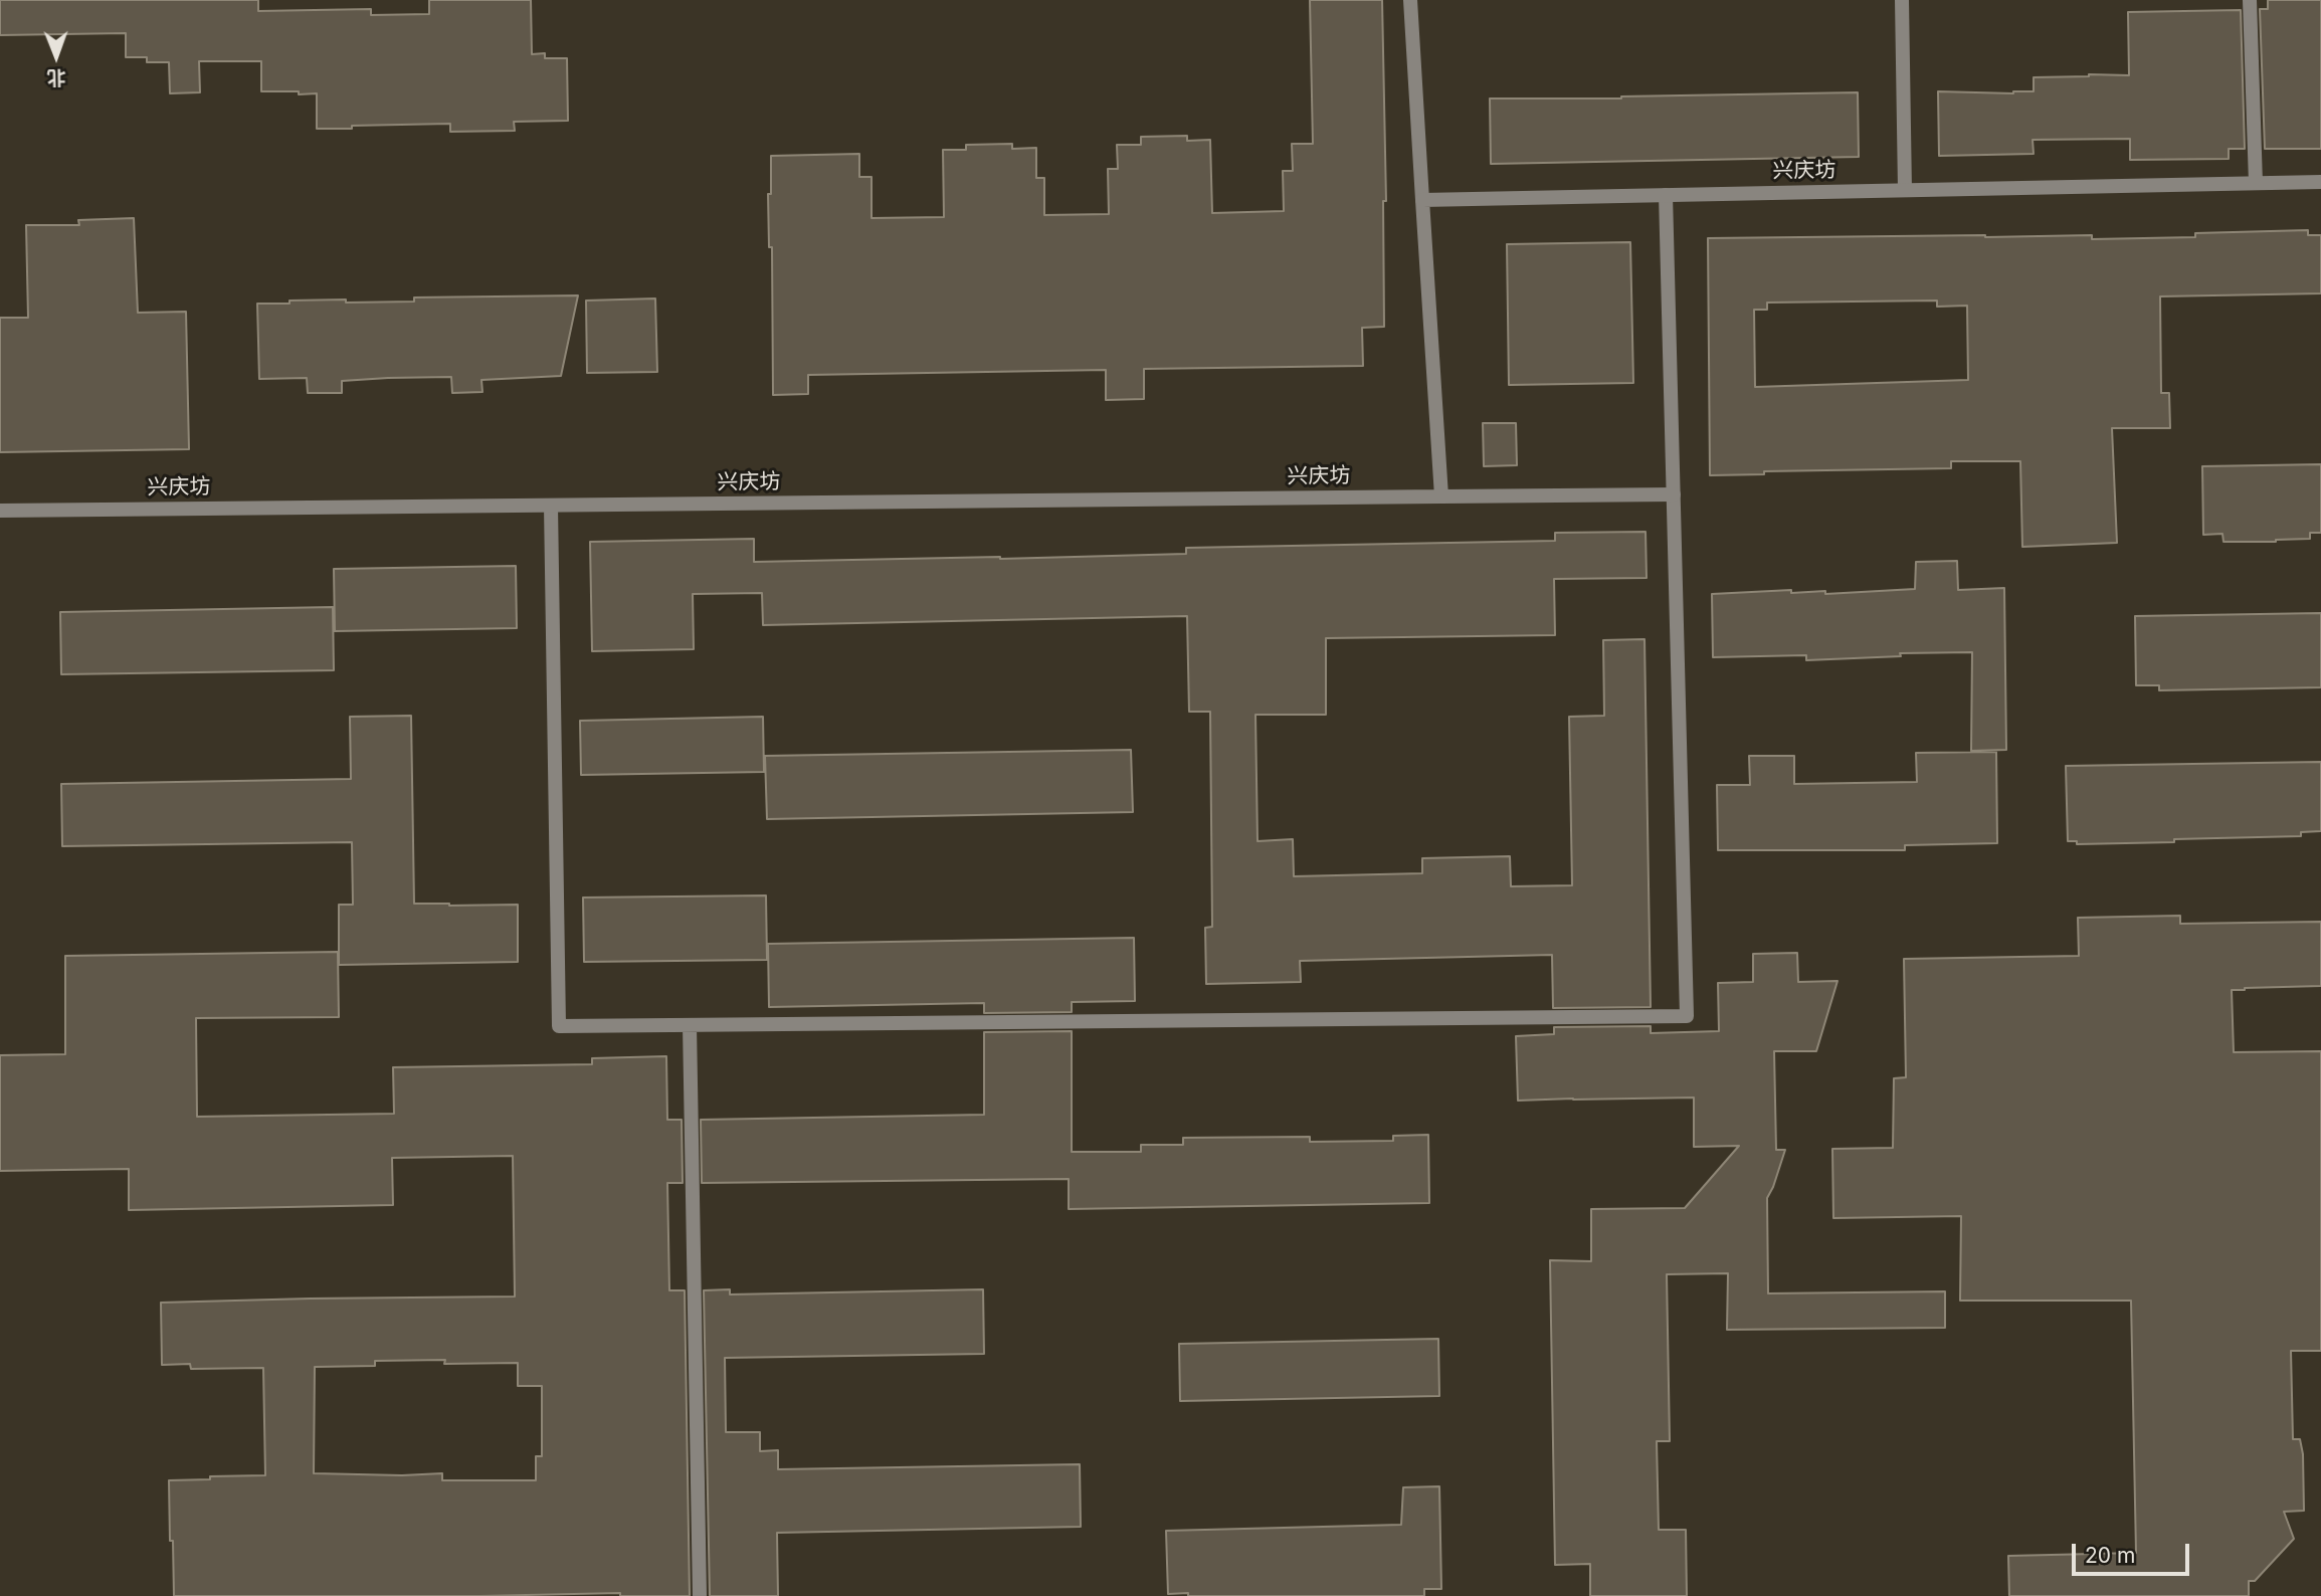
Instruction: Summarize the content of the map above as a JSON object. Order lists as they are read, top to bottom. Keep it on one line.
{"streets":{"street":["兴庆坊"]},"scale_bar":"20 m","north":"bottom"}
